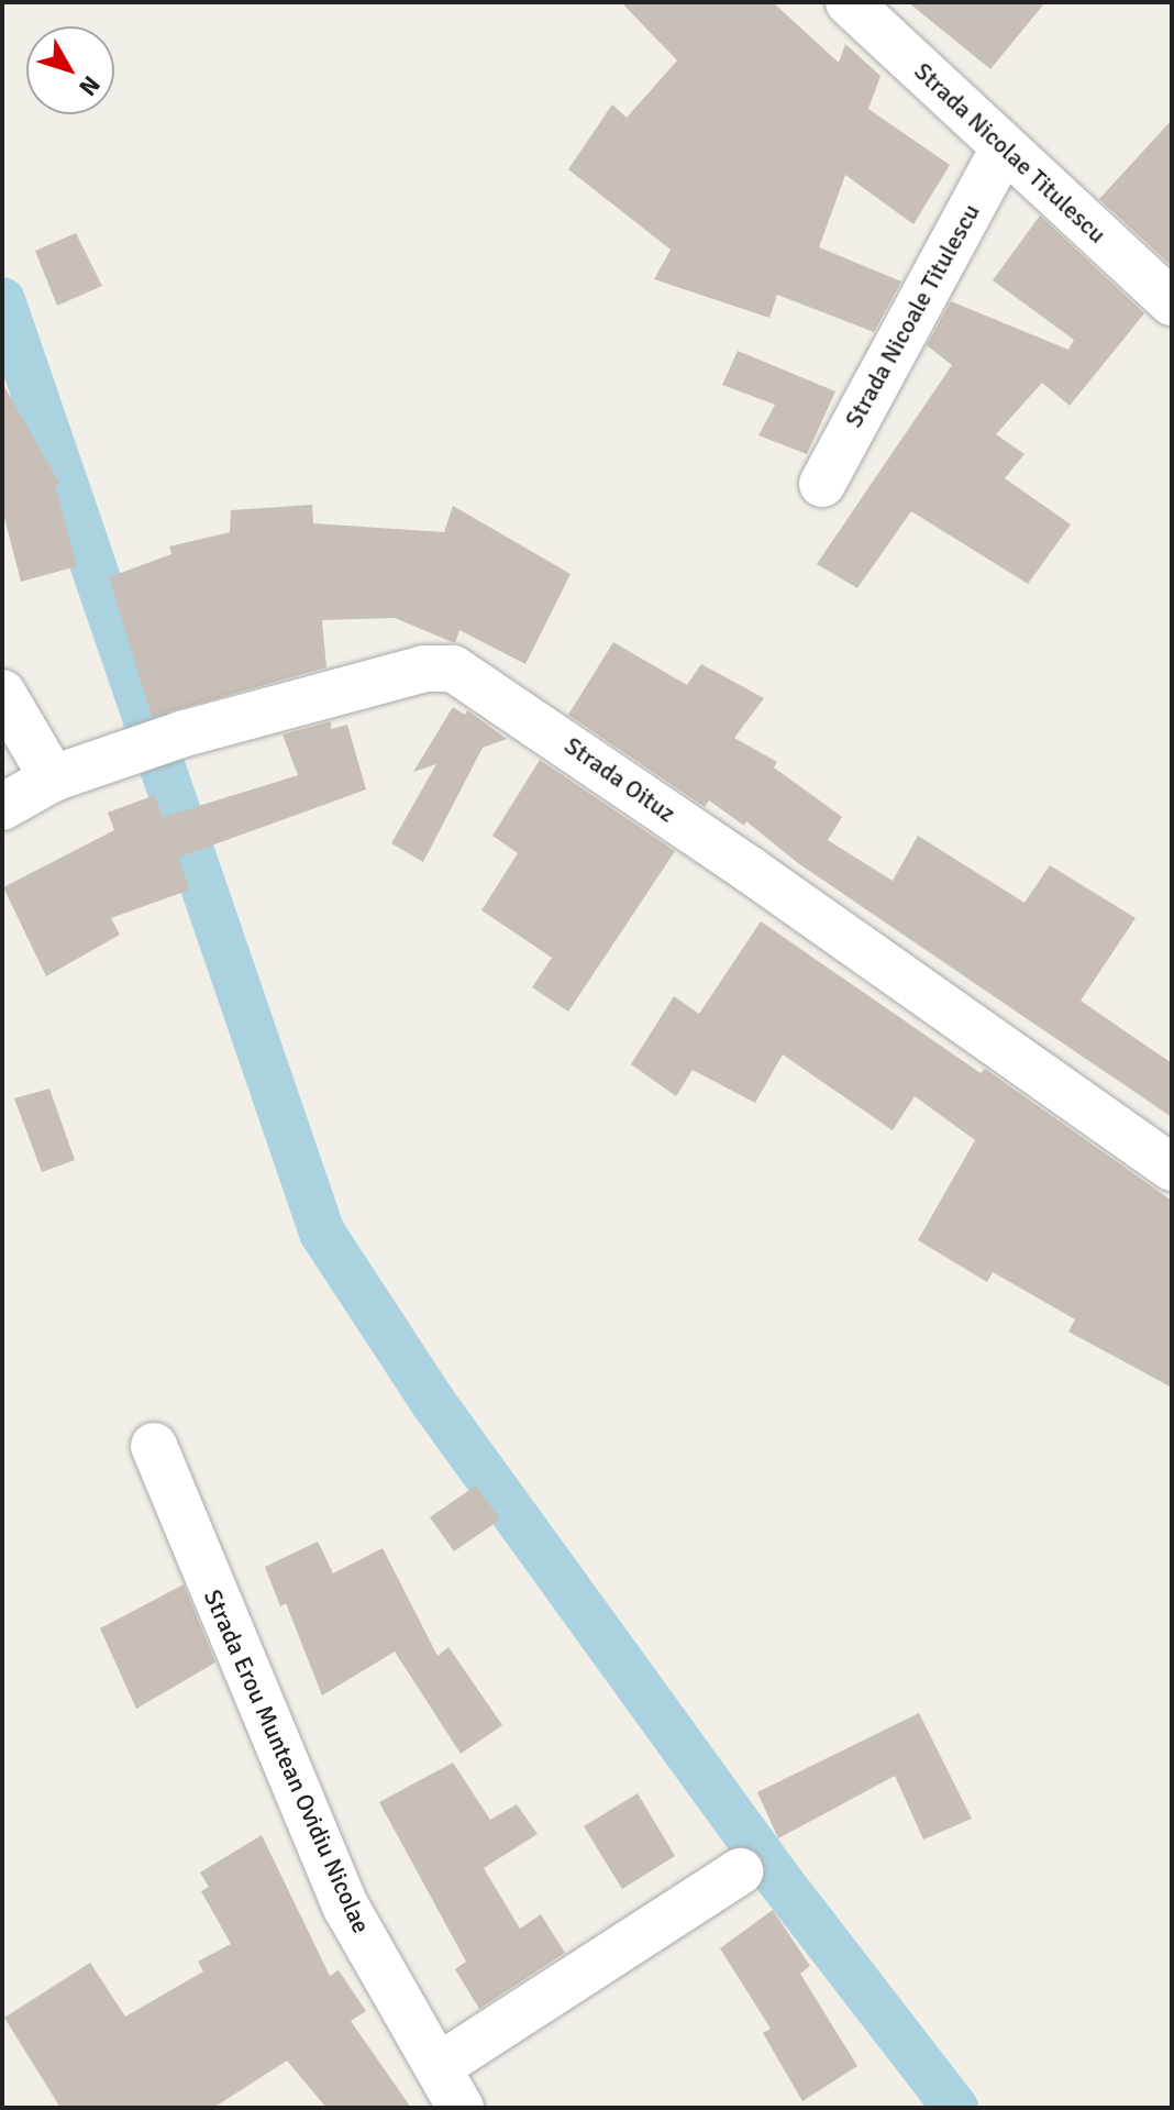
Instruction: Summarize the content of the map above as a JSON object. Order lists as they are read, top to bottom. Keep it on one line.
{"streets":{"street":["Strada Nicolae Titulescu","Strada Nicoale Titulescu","Strada Oituz","Strada Erou Muntean Ovidiu Nicolae"]},"crossings":[["Strada Nicolae Titulescu","Strada Nicoale Titulescu"]],"north":"bottom right"}
